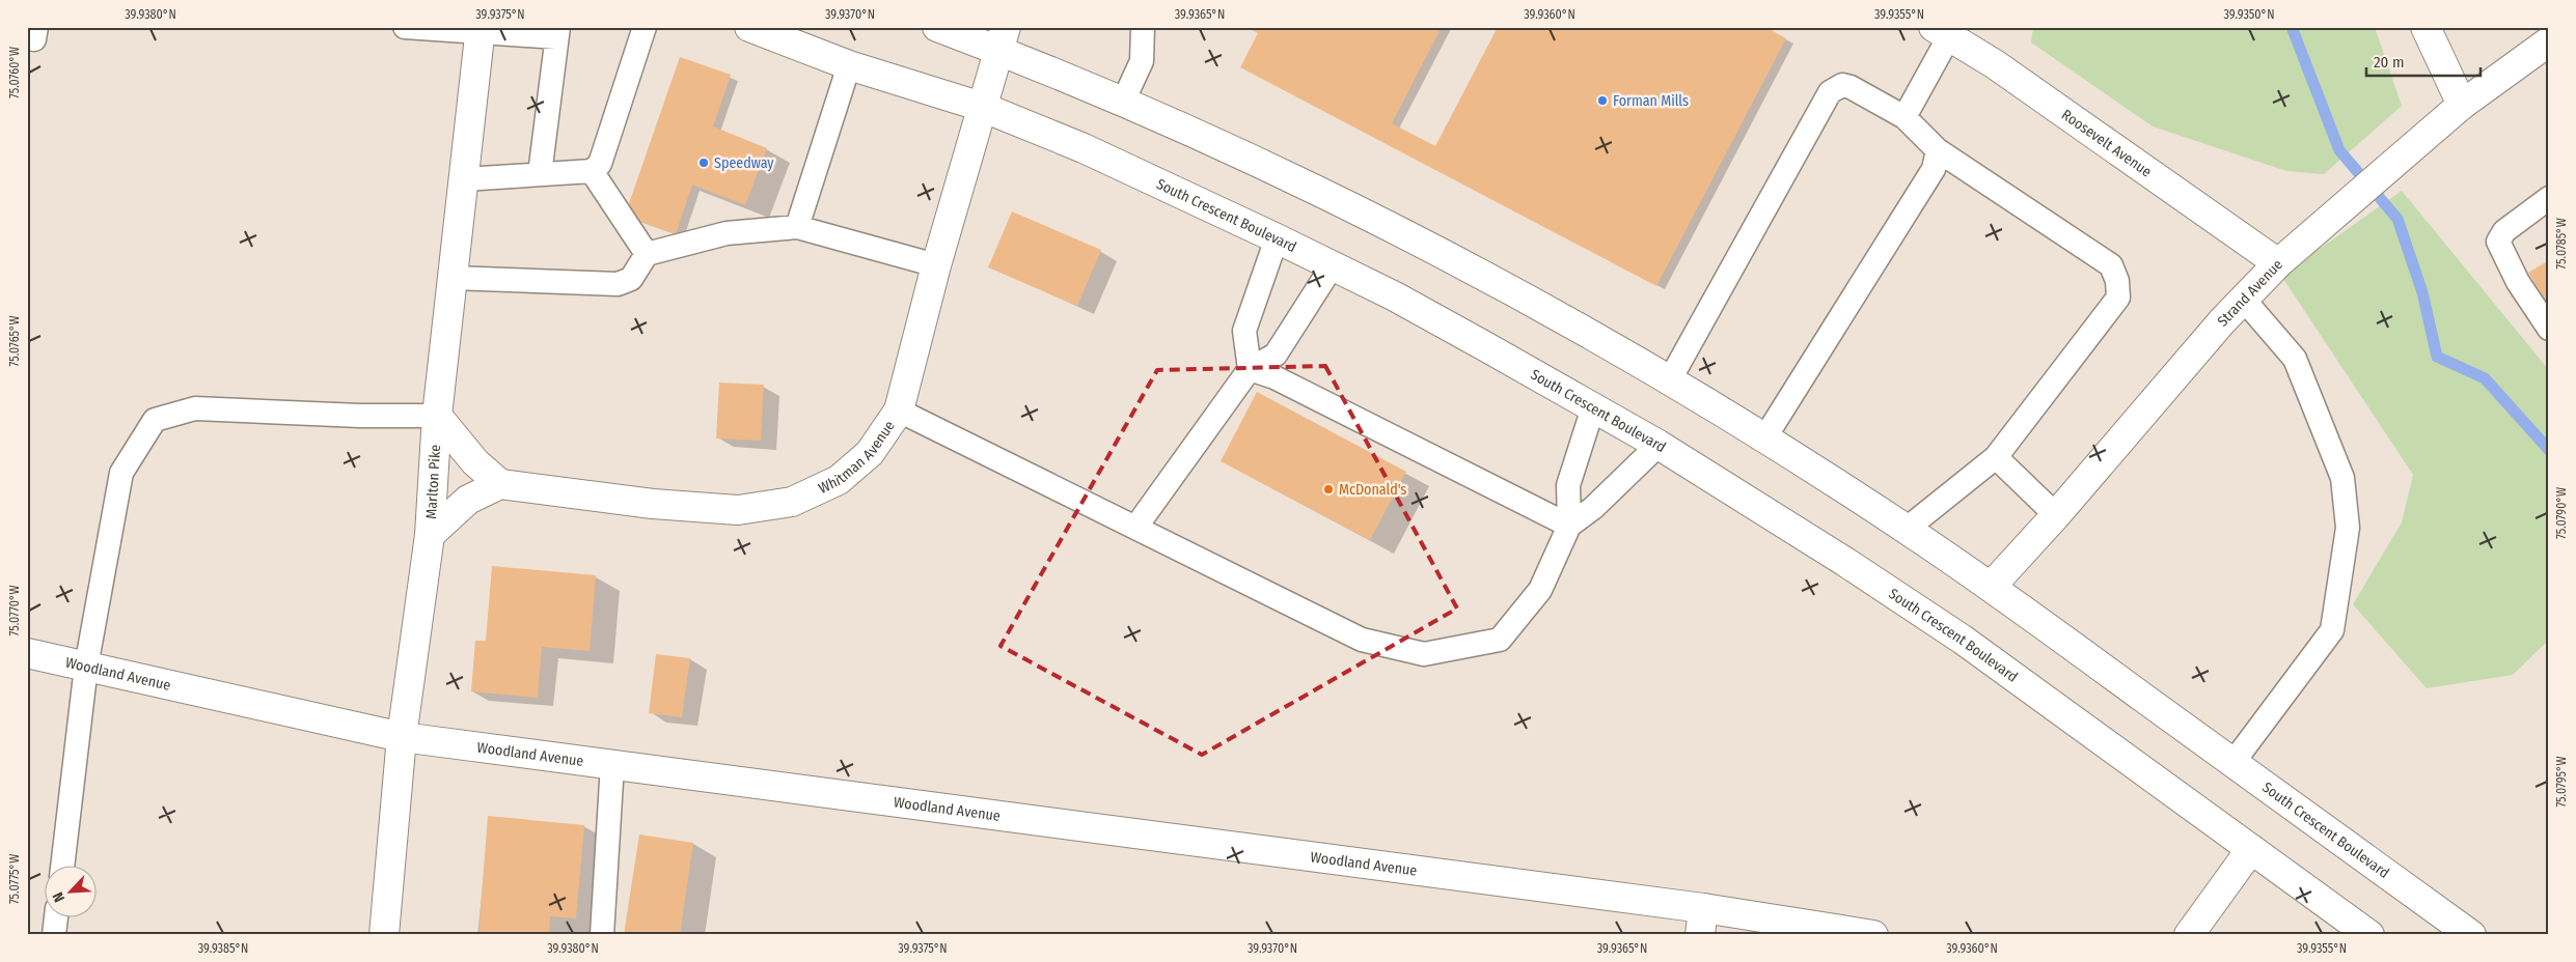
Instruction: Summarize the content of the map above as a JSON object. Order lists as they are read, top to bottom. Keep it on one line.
{"streets":{"main road":["Roosevelt Avenue","South Crescent Boulevard","Strand Avenue","Whitman Avenue","Marlton Pike","Woodland Avenue"]},"crossings":[["Roosevelt Avenue","Strand Avenue"],["South Crescent Boulevard","Strand Avenue"],["South Crescent Boulevard","Whitman Avenue"],["Marlton Pike","Woodland Avenue"]],"places":["Forman Mills","Speedway","McDonald's"],"scale_bar":"20 m","north":"bottom left","coordinates":["39.9380°N","39.9375°N","39.9370°N","39.9365°N","39.9360°N","39.9355°N","39.9350°N","75.0760°W","75.0785°W","75.0765°W","75.0790°W","75.0770°W","75.0795°W","75.0775°W","39.9385°N"]}
